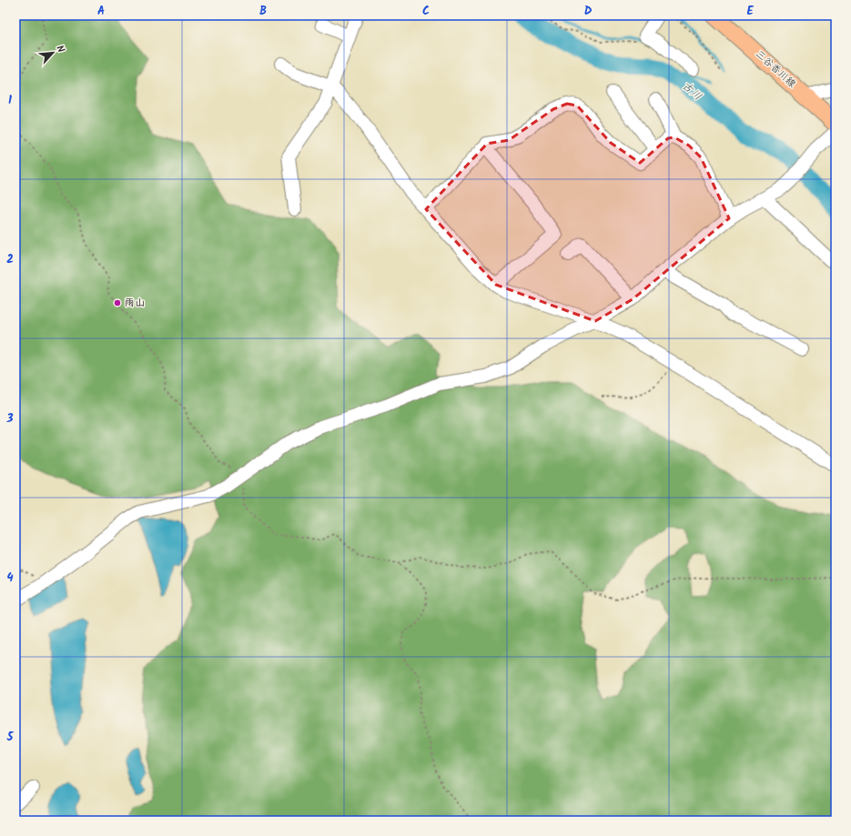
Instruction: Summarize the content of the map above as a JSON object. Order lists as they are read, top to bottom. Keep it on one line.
{"streets":{"main road":["三谷香川線"]},"water":["古川"],"places":["雨山"],"north":"top right","grid":{"columns":["A","B","C","D","E"],"rows":["1","2","3","4","5"]}}
